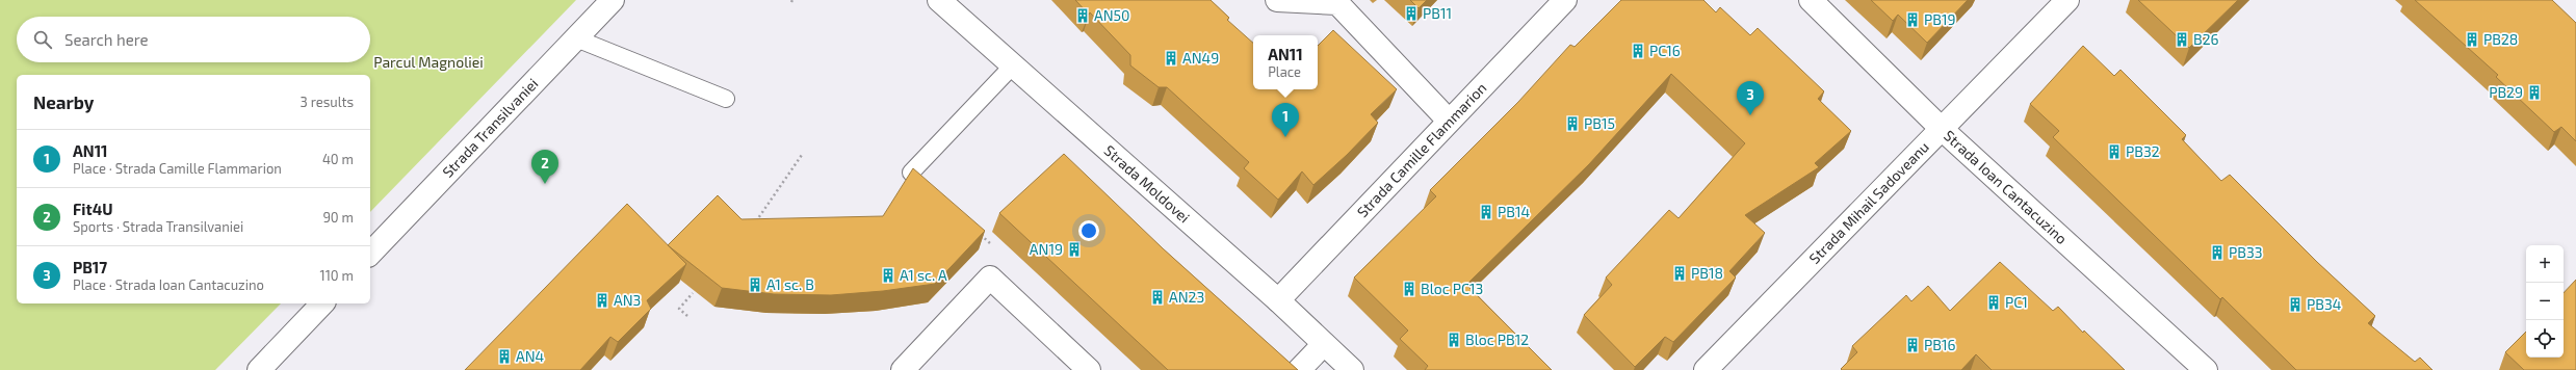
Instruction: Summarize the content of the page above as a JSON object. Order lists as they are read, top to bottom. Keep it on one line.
{"streets":{"street":["Strada Transilvaniei","Strada Camille Flammarion","Strada Moldovei","Strada Ioan Cantacuzino","Strada Mihail Sadoveanu"]},"crossings":[["Strada Camille Flammarion","Strada Moldovei"],["Strada Ioan Cantacuzino","Strada Mihail Sadoveanu"]],"parks":["Parcul Magnoliei"],"places":{"building":["PB11","AN50","PB19","B26","PB28","PC16","AN49","PB29","PB15","PB32","PB14","AN19","PB33","PB18","A1 sc. A","A1 sc. B","Bloc PC13","AN23","AN3","PC1","PB34","Bloc PB12","PB16","AN4"]},"page":{"search":"Search here","popup":["AN11","Place"],"heading":["Nearby","3 results"],"pins":["3","1","2"],"list":[{"mark":"1","name":"AN11","note":"Place · Strada Camille Flammarion","value":"40 m"},{"mark":"2","name":"Fit4U","note":"Sports · Strada Transilvaniei","value":"90 m"},{"mark":"3","name":"PB17","note":"Place · Strada Ioan Cantacuzino","value":"110 m"}],"map_buttons":["+","−"]}}
